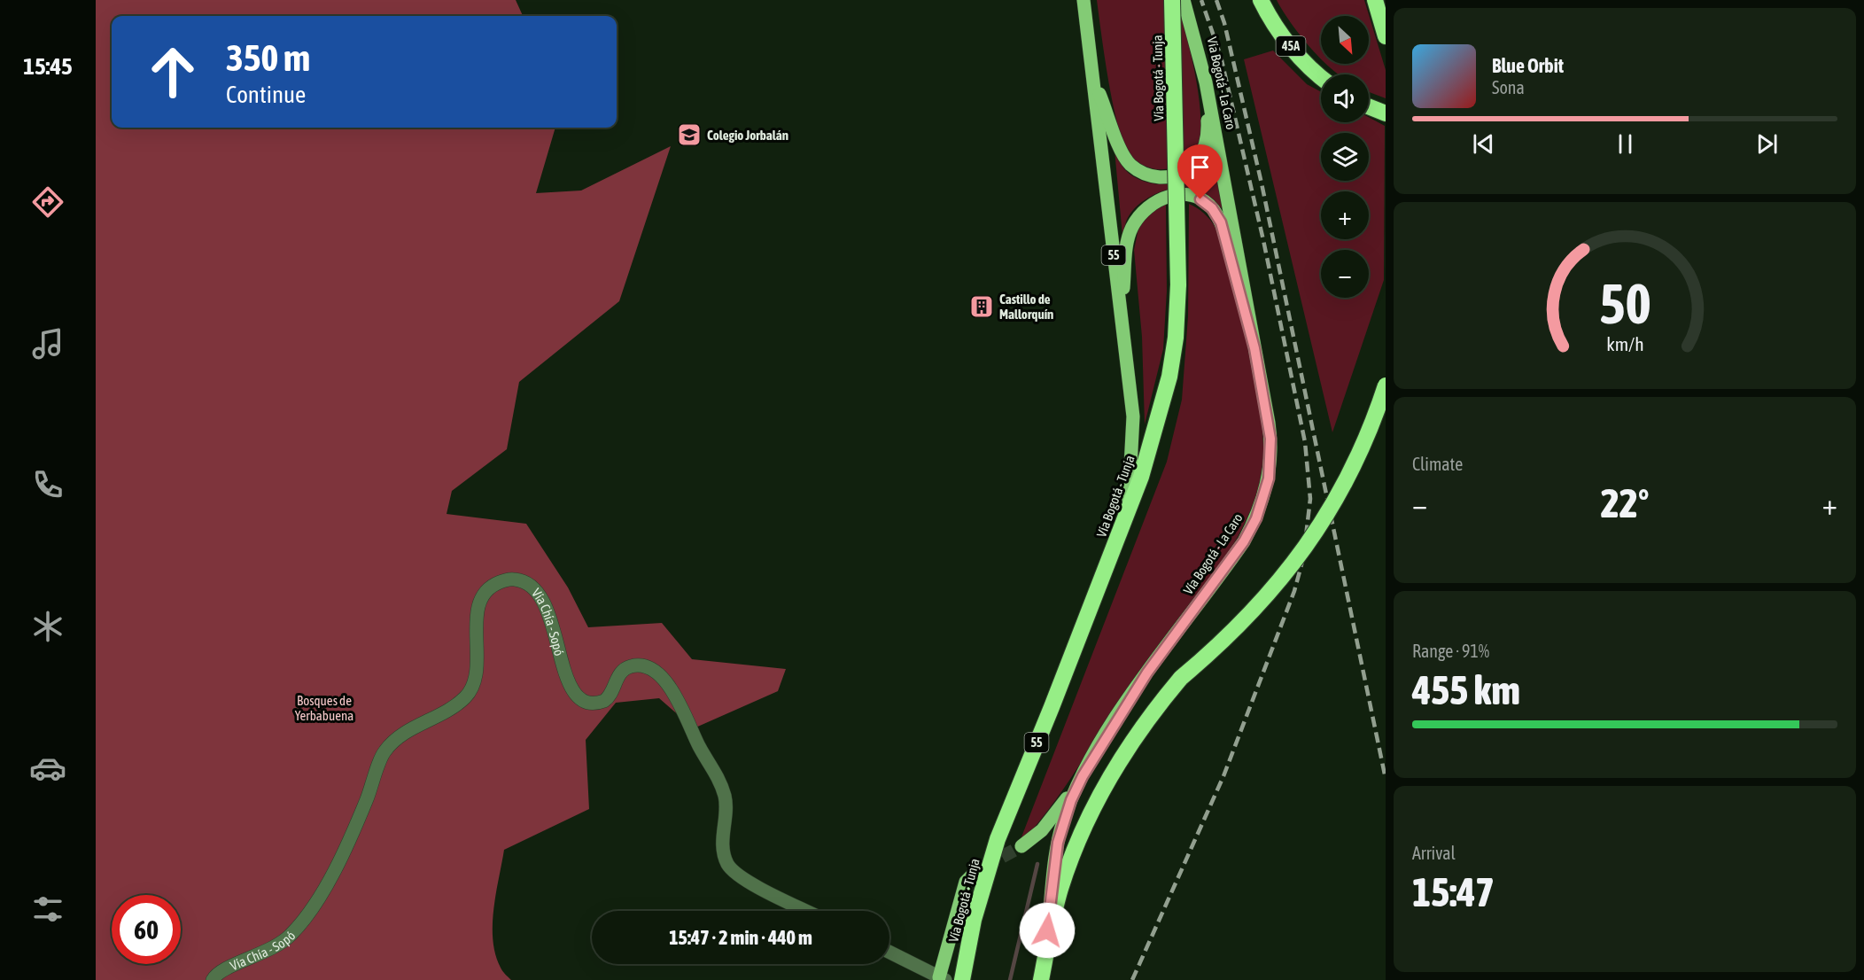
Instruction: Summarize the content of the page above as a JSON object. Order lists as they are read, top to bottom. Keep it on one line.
{"streets":{"highway":["45A","Vía Bogotá - Tunja","55"],"main road":["Vía Bogotá - La Caro"],"street":["Vía Chía - Sopó"]},"crossings":[["Vía Bogotá - Tunja","55"]],"parks":["Bosques de Yerbabuena"],"places":{"school or university":["Colegio Jorbalán"],"building":["Castillo de Mallorquín"]},"north":"bottom right","page":{"tabs":"15:45","map_buttons":["+","−"],"turn":["350 m","Continue"],"song":["Blue Orbit","Sona"],"tile":["Climate",["Range · 91%","455 km"],["Arrival","15:47"]],"heat":["−","22°","+"],"limit":"60","trip":"15:47 · 2 min · 440 m","gauge":["50","km/h"]}}
